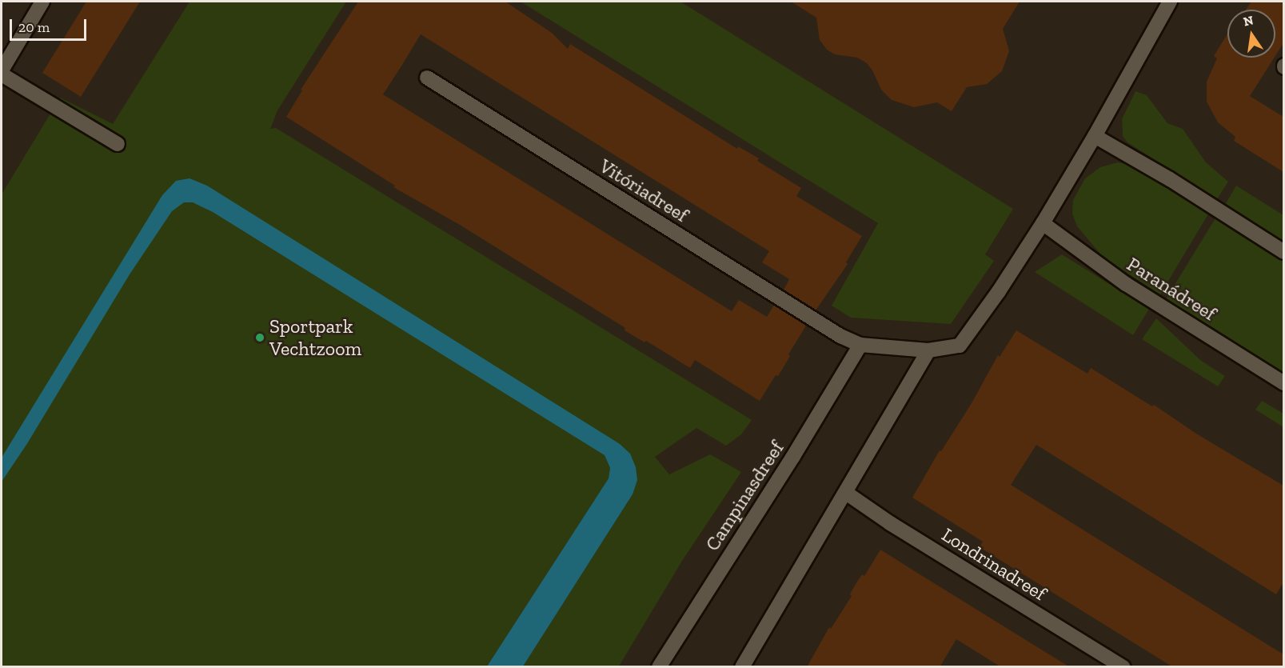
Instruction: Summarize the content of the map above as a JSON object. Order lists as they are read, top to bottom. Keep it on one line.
{"streets":{"street":["Vitóriadreef","Paranádreef","Campinasdreef","Londrinadreef"]},"crossings":[["Vitóriadreef","Campinasdreef"]],"places":["Sportpark Vechtzoom"],"scale_bar":"20 m","north":"top"}
